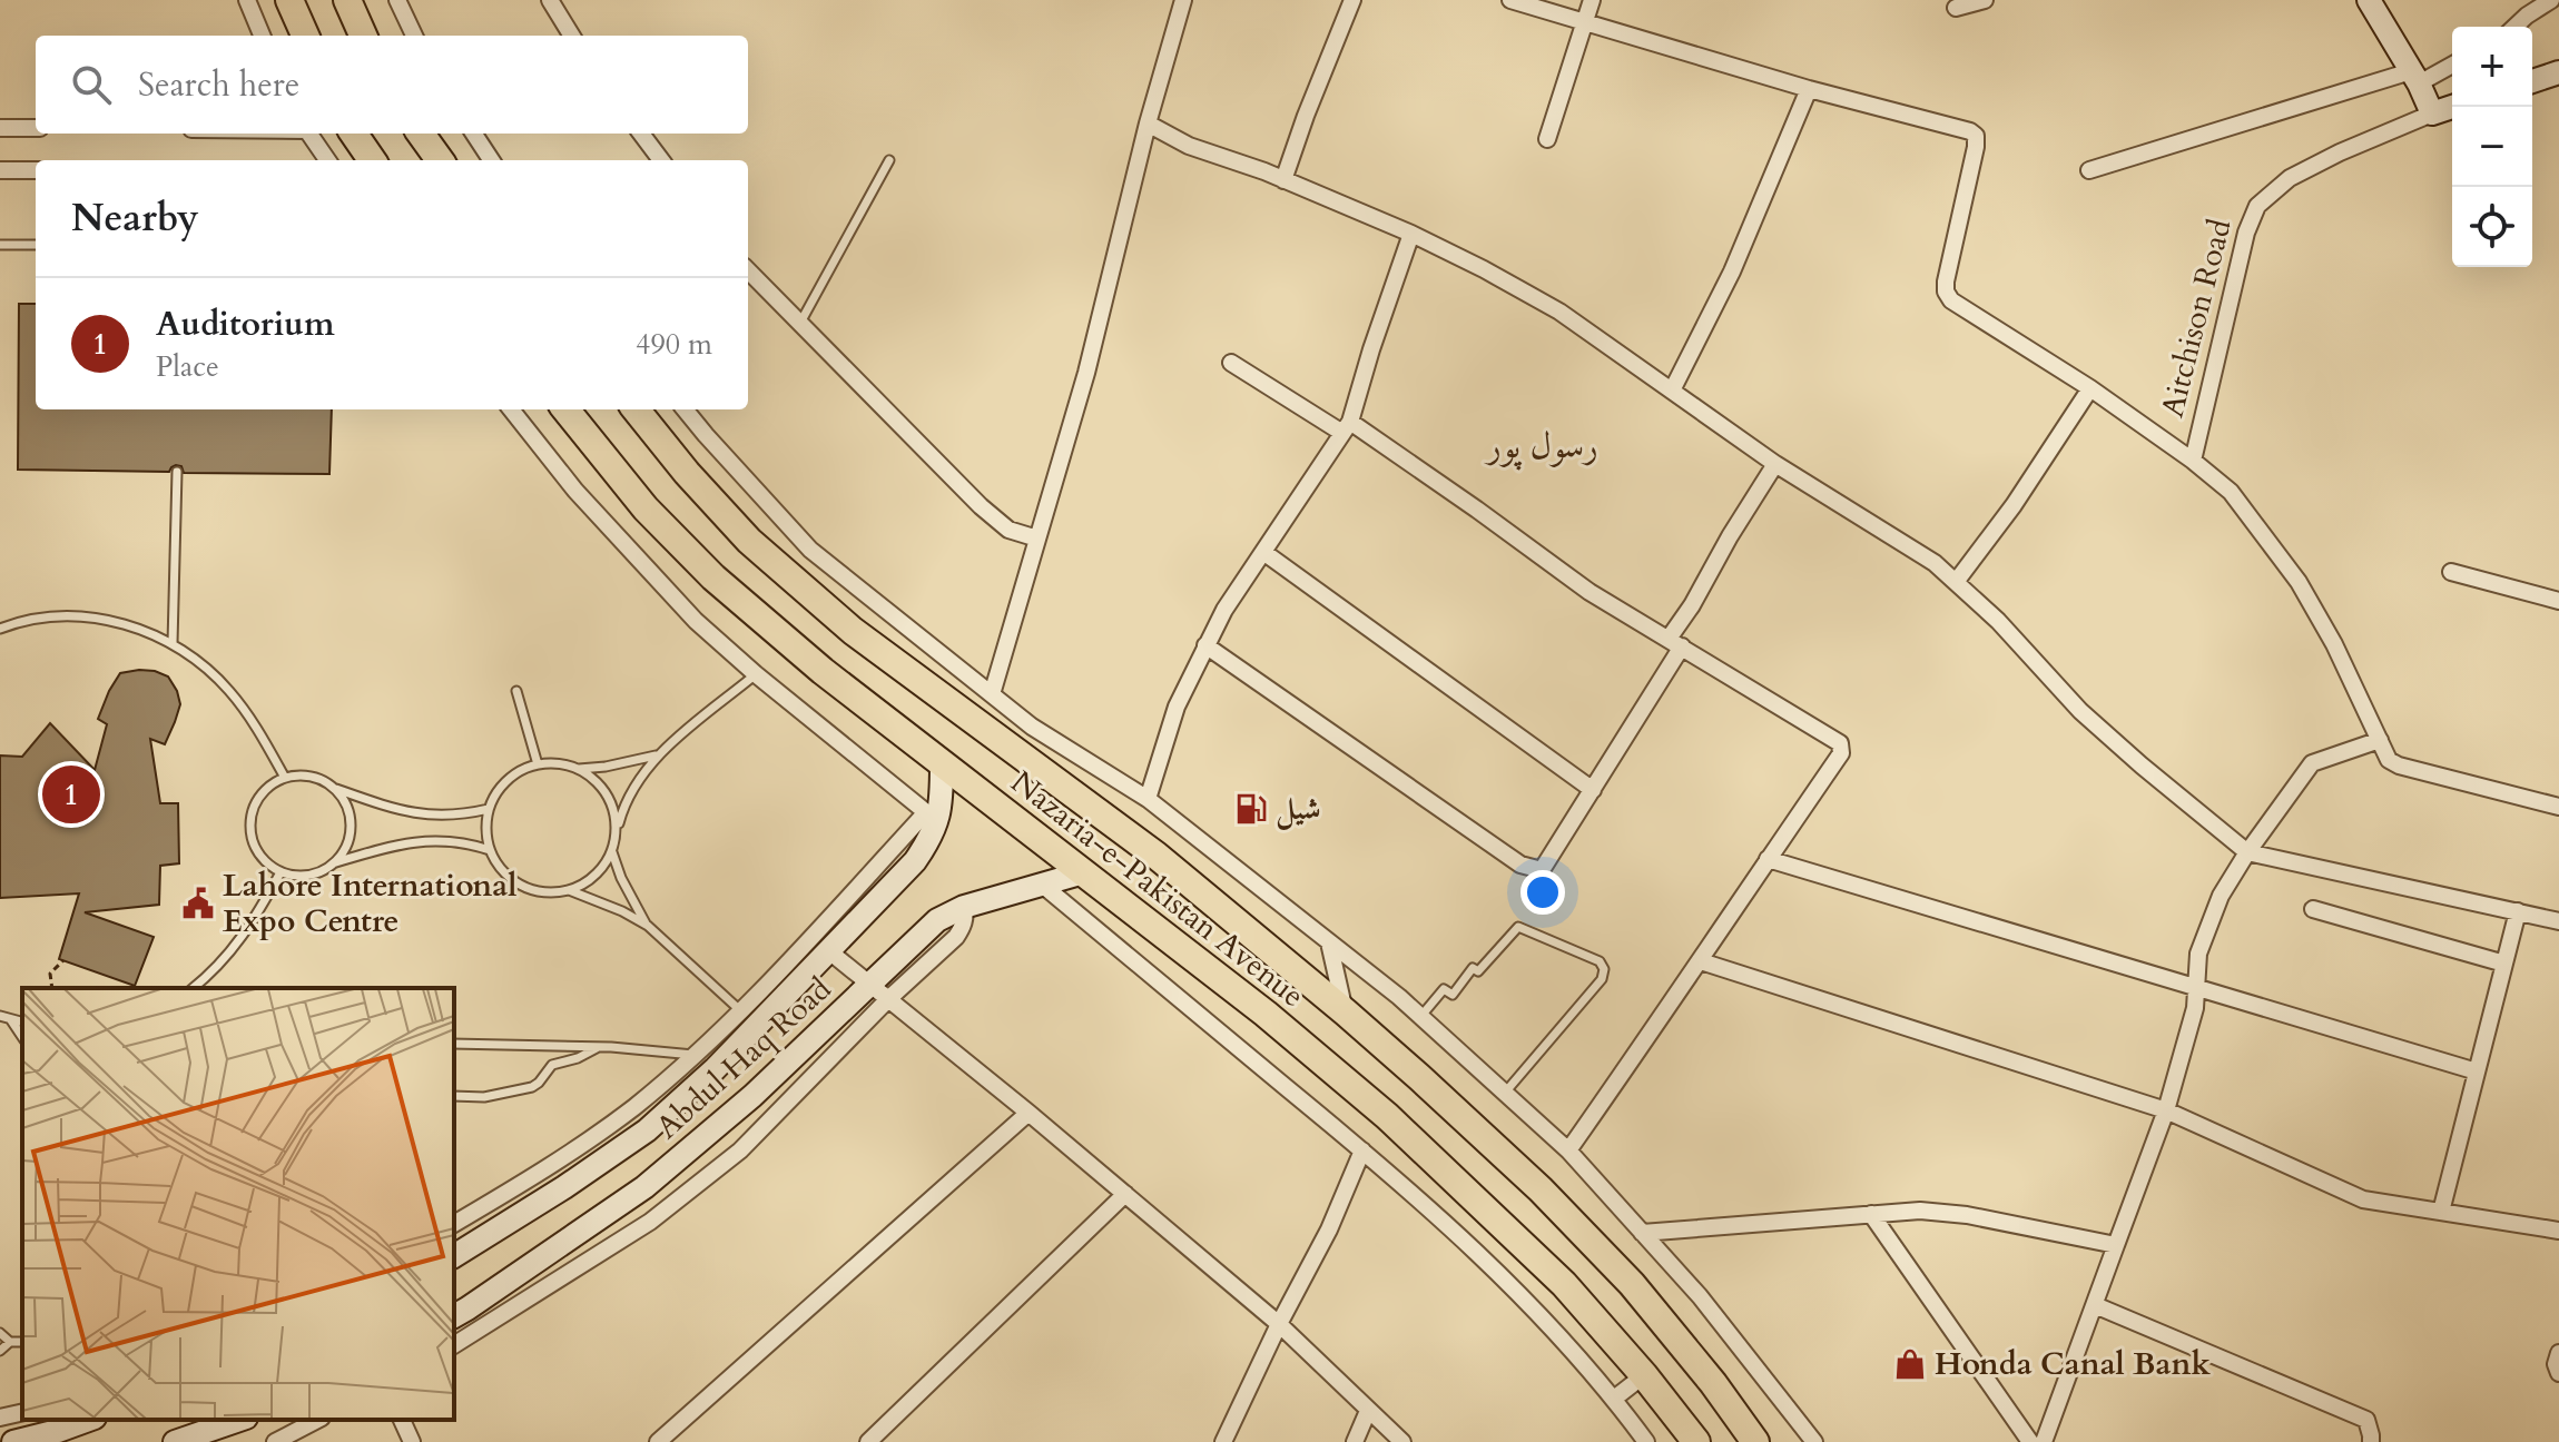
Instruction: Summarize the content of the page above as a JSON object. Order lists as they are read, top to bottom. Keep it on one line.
{"streets":{"main road":["Aitchison Road","Nazaria-e-Pakistan Avenue","Abdul Haq Road"]},"crossings":[["Nazaria-e-Pakistan Avenue","Abdul Haq Road"]],"districts":["رسول پور"],"places":{"fuel station":["شیل"],"public building":["Lahore International Expo Centre"],"shop":["Honda Canal Bank"]},"page":{"map_buttons":["+","−"],"search":"Search here","heading":"Nearby","list":[{"mark":"1","name":"Auditorium","note":"Place","value":"490 m"}],"pins":"1"}}
